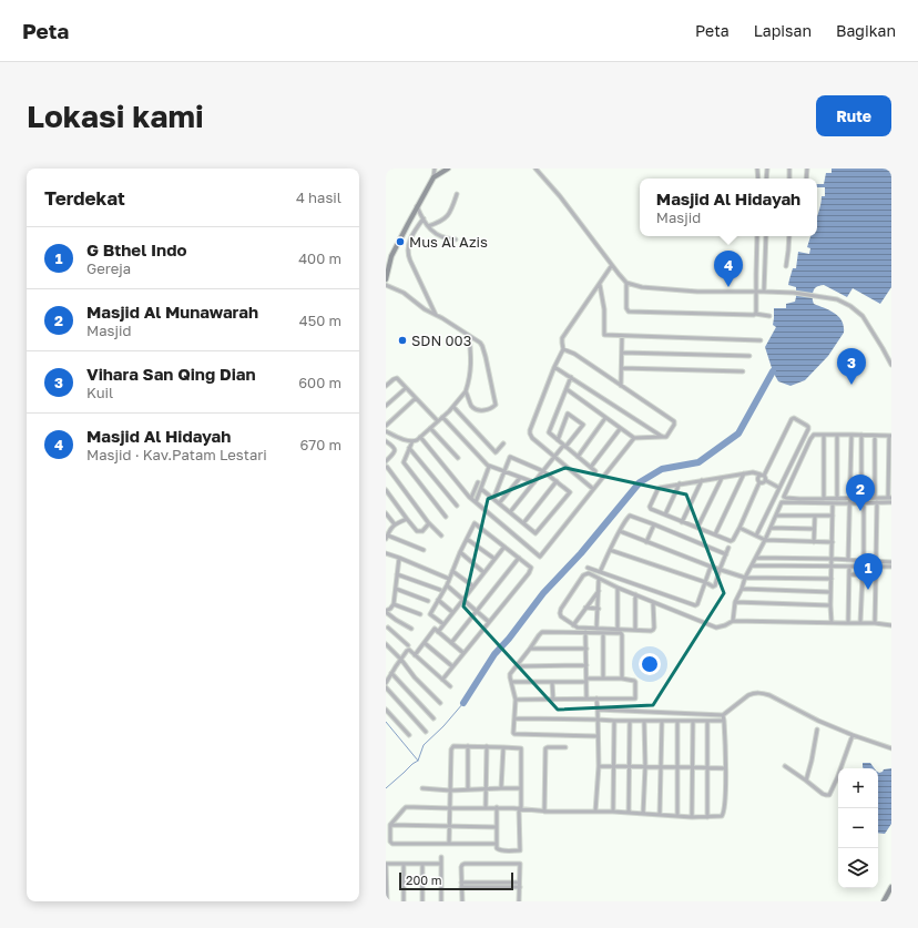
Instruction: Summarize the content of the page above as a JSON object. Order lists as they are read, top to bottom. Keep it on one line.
{"places":["Mus Al Azis","SDN 003"],"scale_bar":"200 m","page":{"header":"Peta","nav":["Peta","Lapisan","Bagikan"],"buttons":"Rute","title":"Lokasi kami","heading":["Terdekat","4 hasil"],"popup":["Masjid Al Hidayah","Masjid"],"list":[{"mark":"1","name":"G Bthel Indo","note":"Gereja","value":"400 m"},{"mark":"2","name":"Masjid Al Munawarah","note":"Masjid","value":"450 m"},{"mark":"3","name":"Vihara San Qing Dian","note":"Kuil","value":"600 m"},{"mark":"4","name":"Masjid Al Hidayah","note":"Masjid · Kav.Patam Lestari","value":"670 m"}],"pins":["4","3","2","1"],"map_buttons":["+","−"],"scale":"200 m"}}
